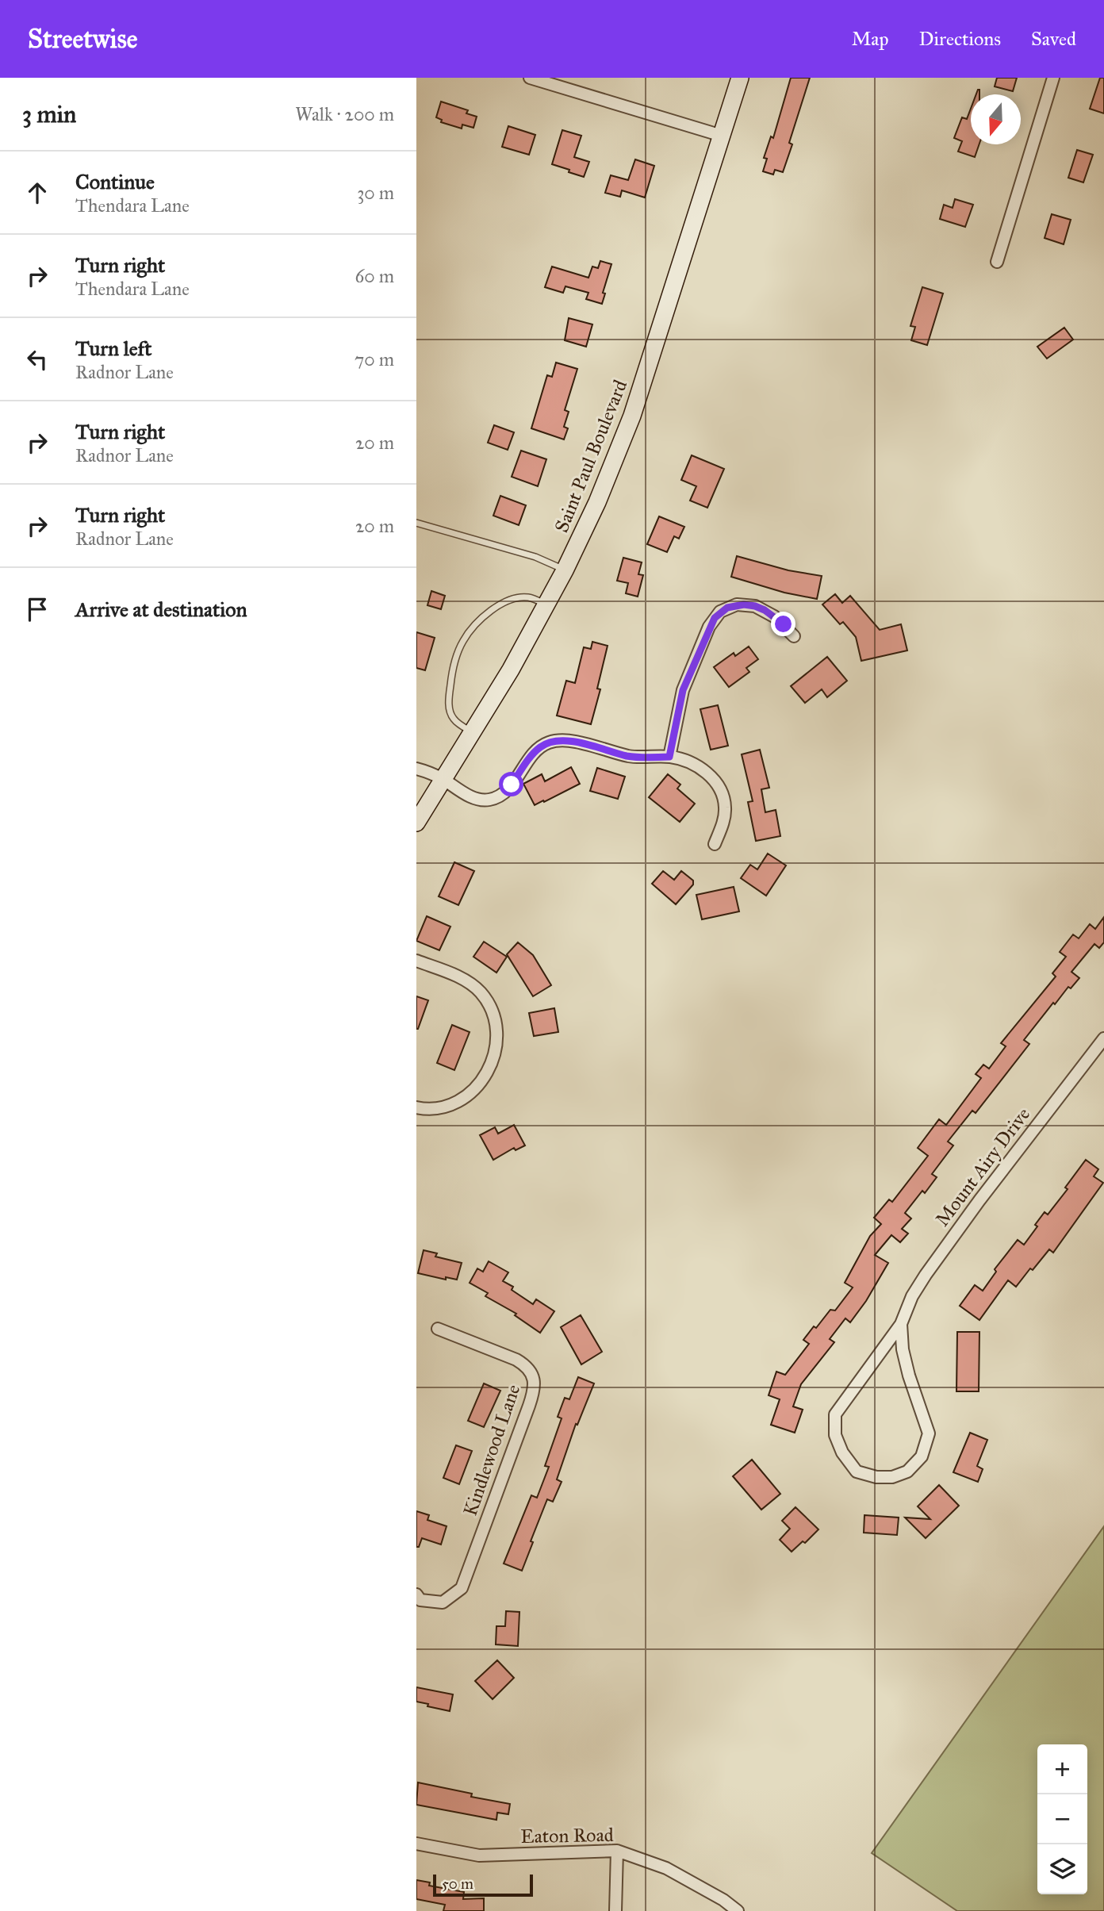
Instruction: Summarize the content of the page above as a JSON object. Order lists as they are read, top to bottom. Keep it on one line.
{"streets":{"street":["Saint Paul Boulevard","Mount Airy Drive","Kindlewood Lane","Eaton Road"]},"scale_bar":"50 m","north":"bottom","page":{"header":"Streetwise","nav":["Map","Directions","Saved"],"heading":["3 min","Walk · 200 m"],"list":[["Continue","Thendara Lane","30 m"],["Turn right","Thendara Lane","60 m"],["Turn left","Radnor Lane","70 m"],["Turn right","Radnor Lane","20 m"],["Turn right","Radnor Lane","20 m"],"Arrive at destination"],"map_buttons":["+","−"],"scale":"50 m"}}
